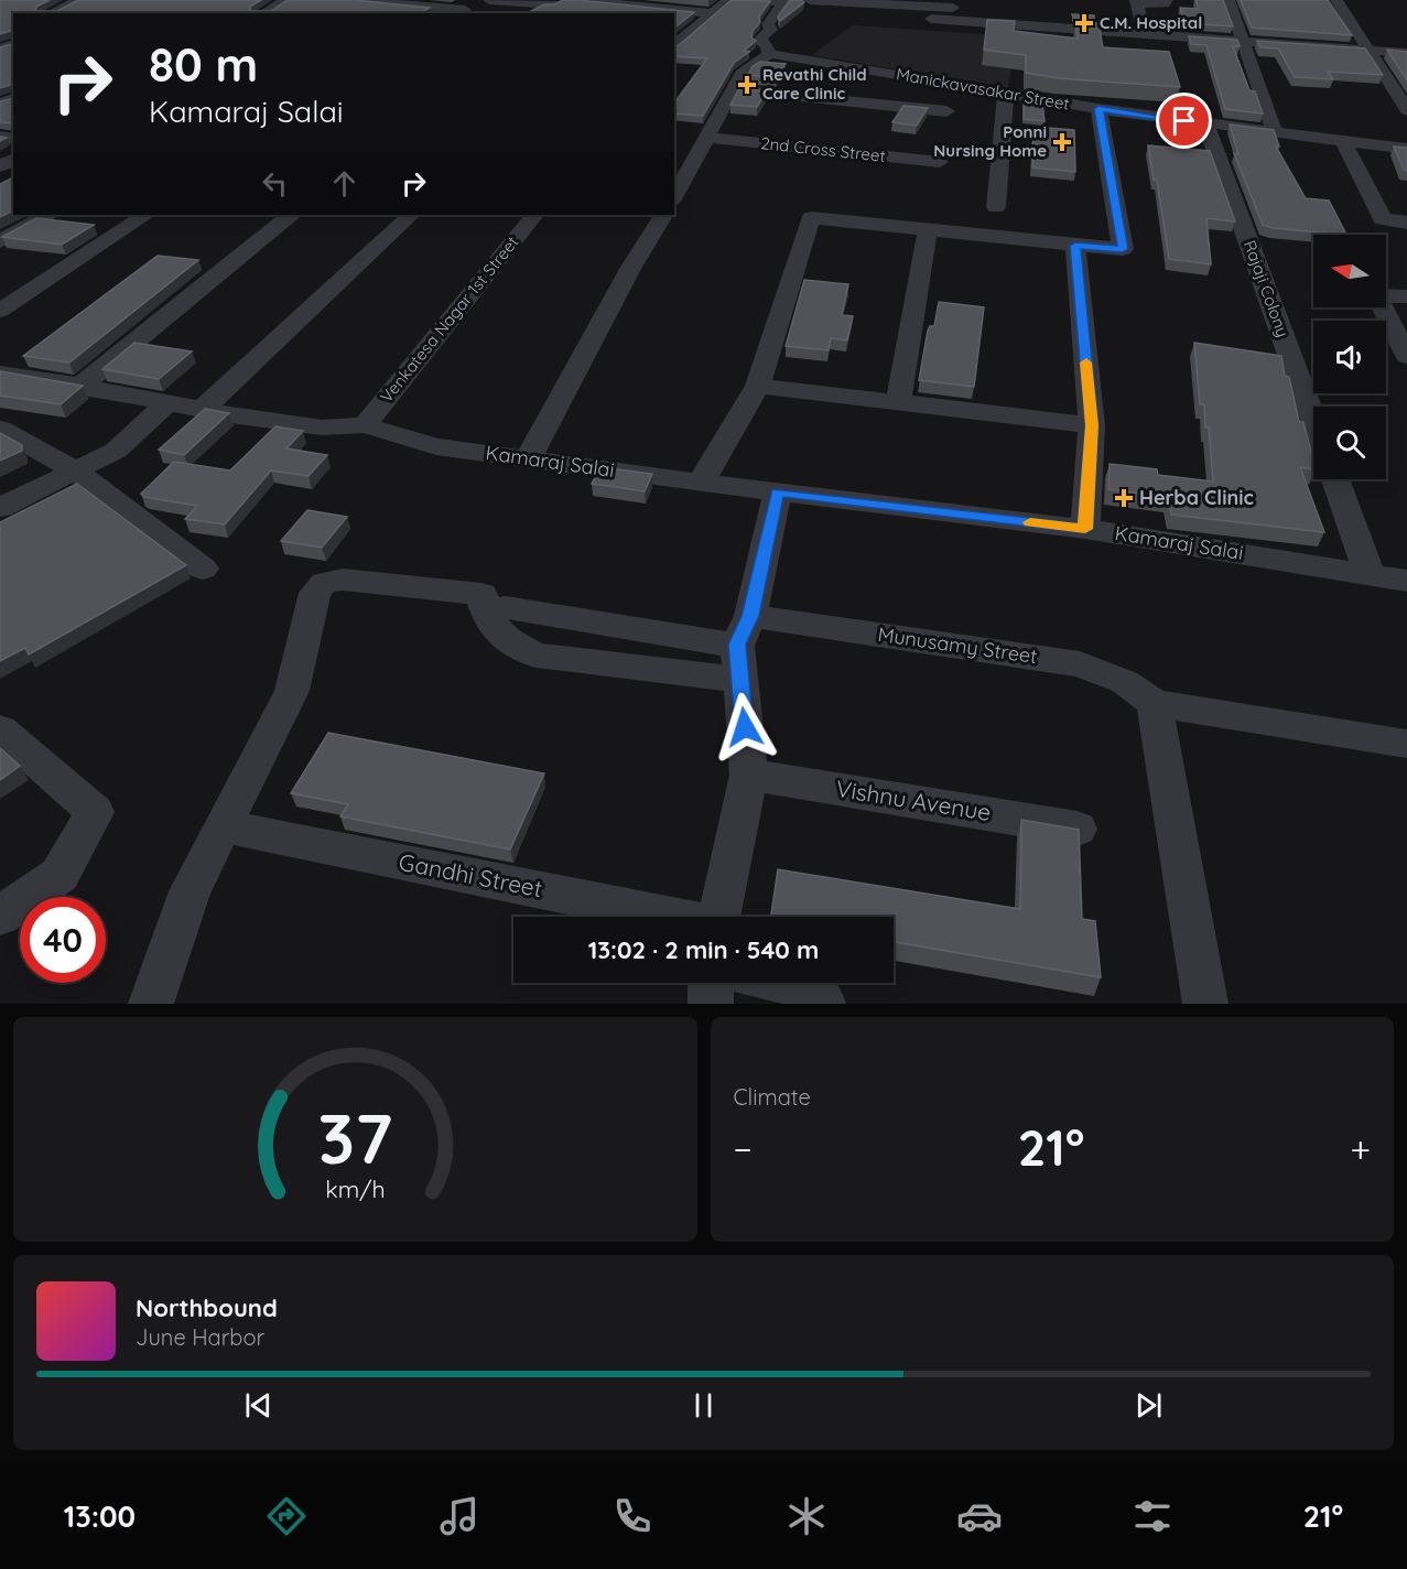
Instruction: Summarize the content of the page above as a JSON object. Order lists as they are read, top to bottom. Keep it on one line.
{"streets":{"street":["Manickavasakar Street","2nd Cross Street","Rajaji Colony","Venkatesa Nagar 1st Street","Kamaraj Salai","Munusamy Street","Vishnu Avenue","Gandhi Street"]},"crossings":[["Manickavasakar Street","Rajaji Colony"],["Venkatesa Nagar 1st Street","Kamaraj Salai"],["Munusamy Street","Gandhi Street"]],"places":{"health":["C.M. Hospital","Revathi Child Care Clinic","Ponni Nursing Home","Herba Clinic"]},"north":"left","page":{"turn":["80 m","Kamaraj Salai"],"limit":"40","trip":"13:02 · 2 min · 540 m","tile":"Climate","heat":["−","21°","+"],"song":["Northbound","June Harbor"],"tabs":["13:00","21°"],"gauge":["37","km/h"]}}
